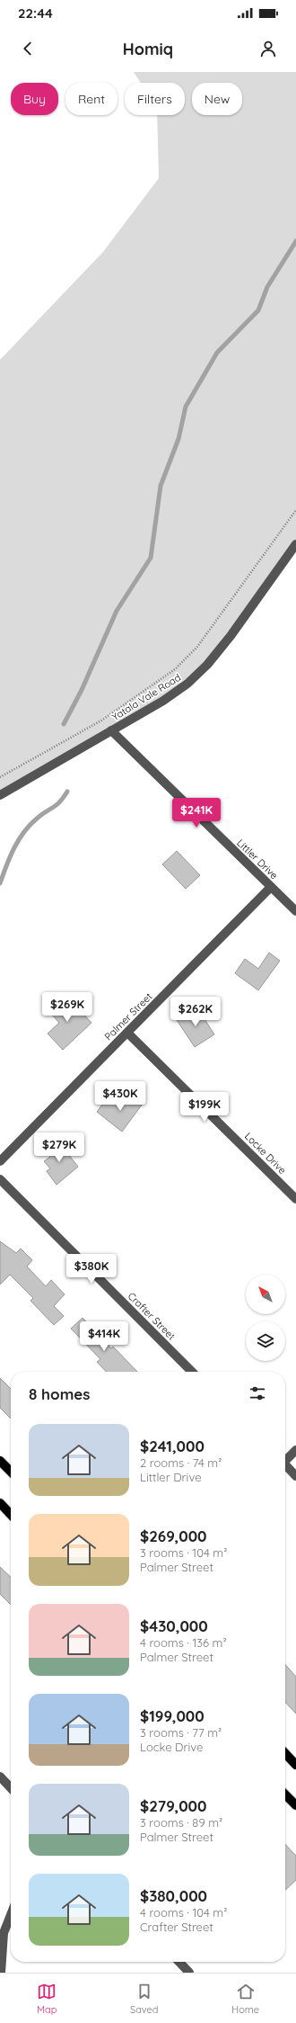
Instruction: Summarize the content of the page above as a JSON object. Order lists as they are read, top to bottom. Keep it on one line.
{"streets":{"street":["Yatala Vale Road","Littler Drive","Palmer Street","Locke Drive","Crafter Street"]},"crossings":[["Yatala Vale Road","Littler Drive"],["Littler Drive","Palmer Street"],["Palmer Street","Locke Drive"]],"north":"top left","page":{"status":"22:44","header":"Homiq","chip":["Buy","Rent","Filters","New"],"price":["$241K","$269K","$262K","$430K","$199K","$279K","$380K","$414K"],"heading":"8 homes","list":[{"name":"$241,000","note":"2 rooms · 74 m² · Littler Drive"},{"name":"$269,000","note":"3 rooms · 104 m² · Palmer Street"},{"name":"$430,000","note":"4 rooms · 136 m² · Palmer Street"},{"name":"$199,000","note":"3 rooms · 77 m² · Locke Drive"},{"name":"$279,000","note":"3 rooms · 89 m² · Palmer Street"},{"name":"$380,000","note":"4 rooms · 104 m² · Crafter Street"}],"tabs":["Map","Saved","Home"]}}
